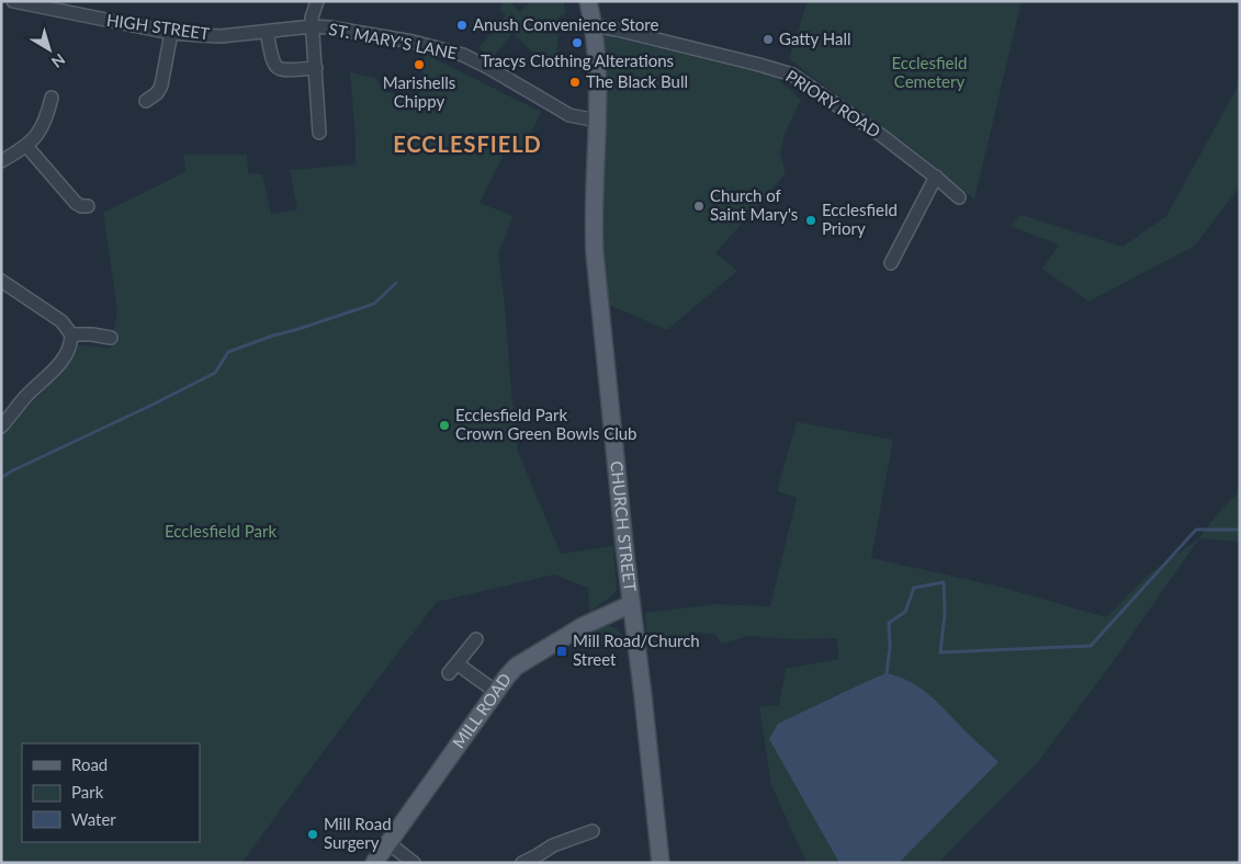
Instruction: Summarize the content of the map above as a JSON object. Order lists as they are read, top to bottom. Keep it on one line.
{"streets":{"main road":["CHURCH STREET","MILL ROAD"],"street":["HIGH STREET","ST. MARY'S LANE","PRIORY ROAD"]},"crossings":[["HIGH STREET","ST. MARY'S LANE"],["ST. MARY'S LANE","CHURCH STREET"],["PRIORY ROAD","CHURCH STREET"],["CHURCH STREET","MILL ROAD"]],"districts":["ECCLESFIELD"],"parks":["Ecclesfield Cemetery","Ecclesfield Park"],"places":{"other":["Anush Convenience Store","Gatty Hall","Tracys Clothing Alterations","Marishells Chippy","The Black Bull","Church of Saint Mary's","Ecclesfield Priory","Ecclesfield Park Crown Green Bowls Club","Mill Road Surgery"],"transit":["Mill Road/Church Street"]},"legend":["Road","Park","Water"],"north":"bottom right"}
